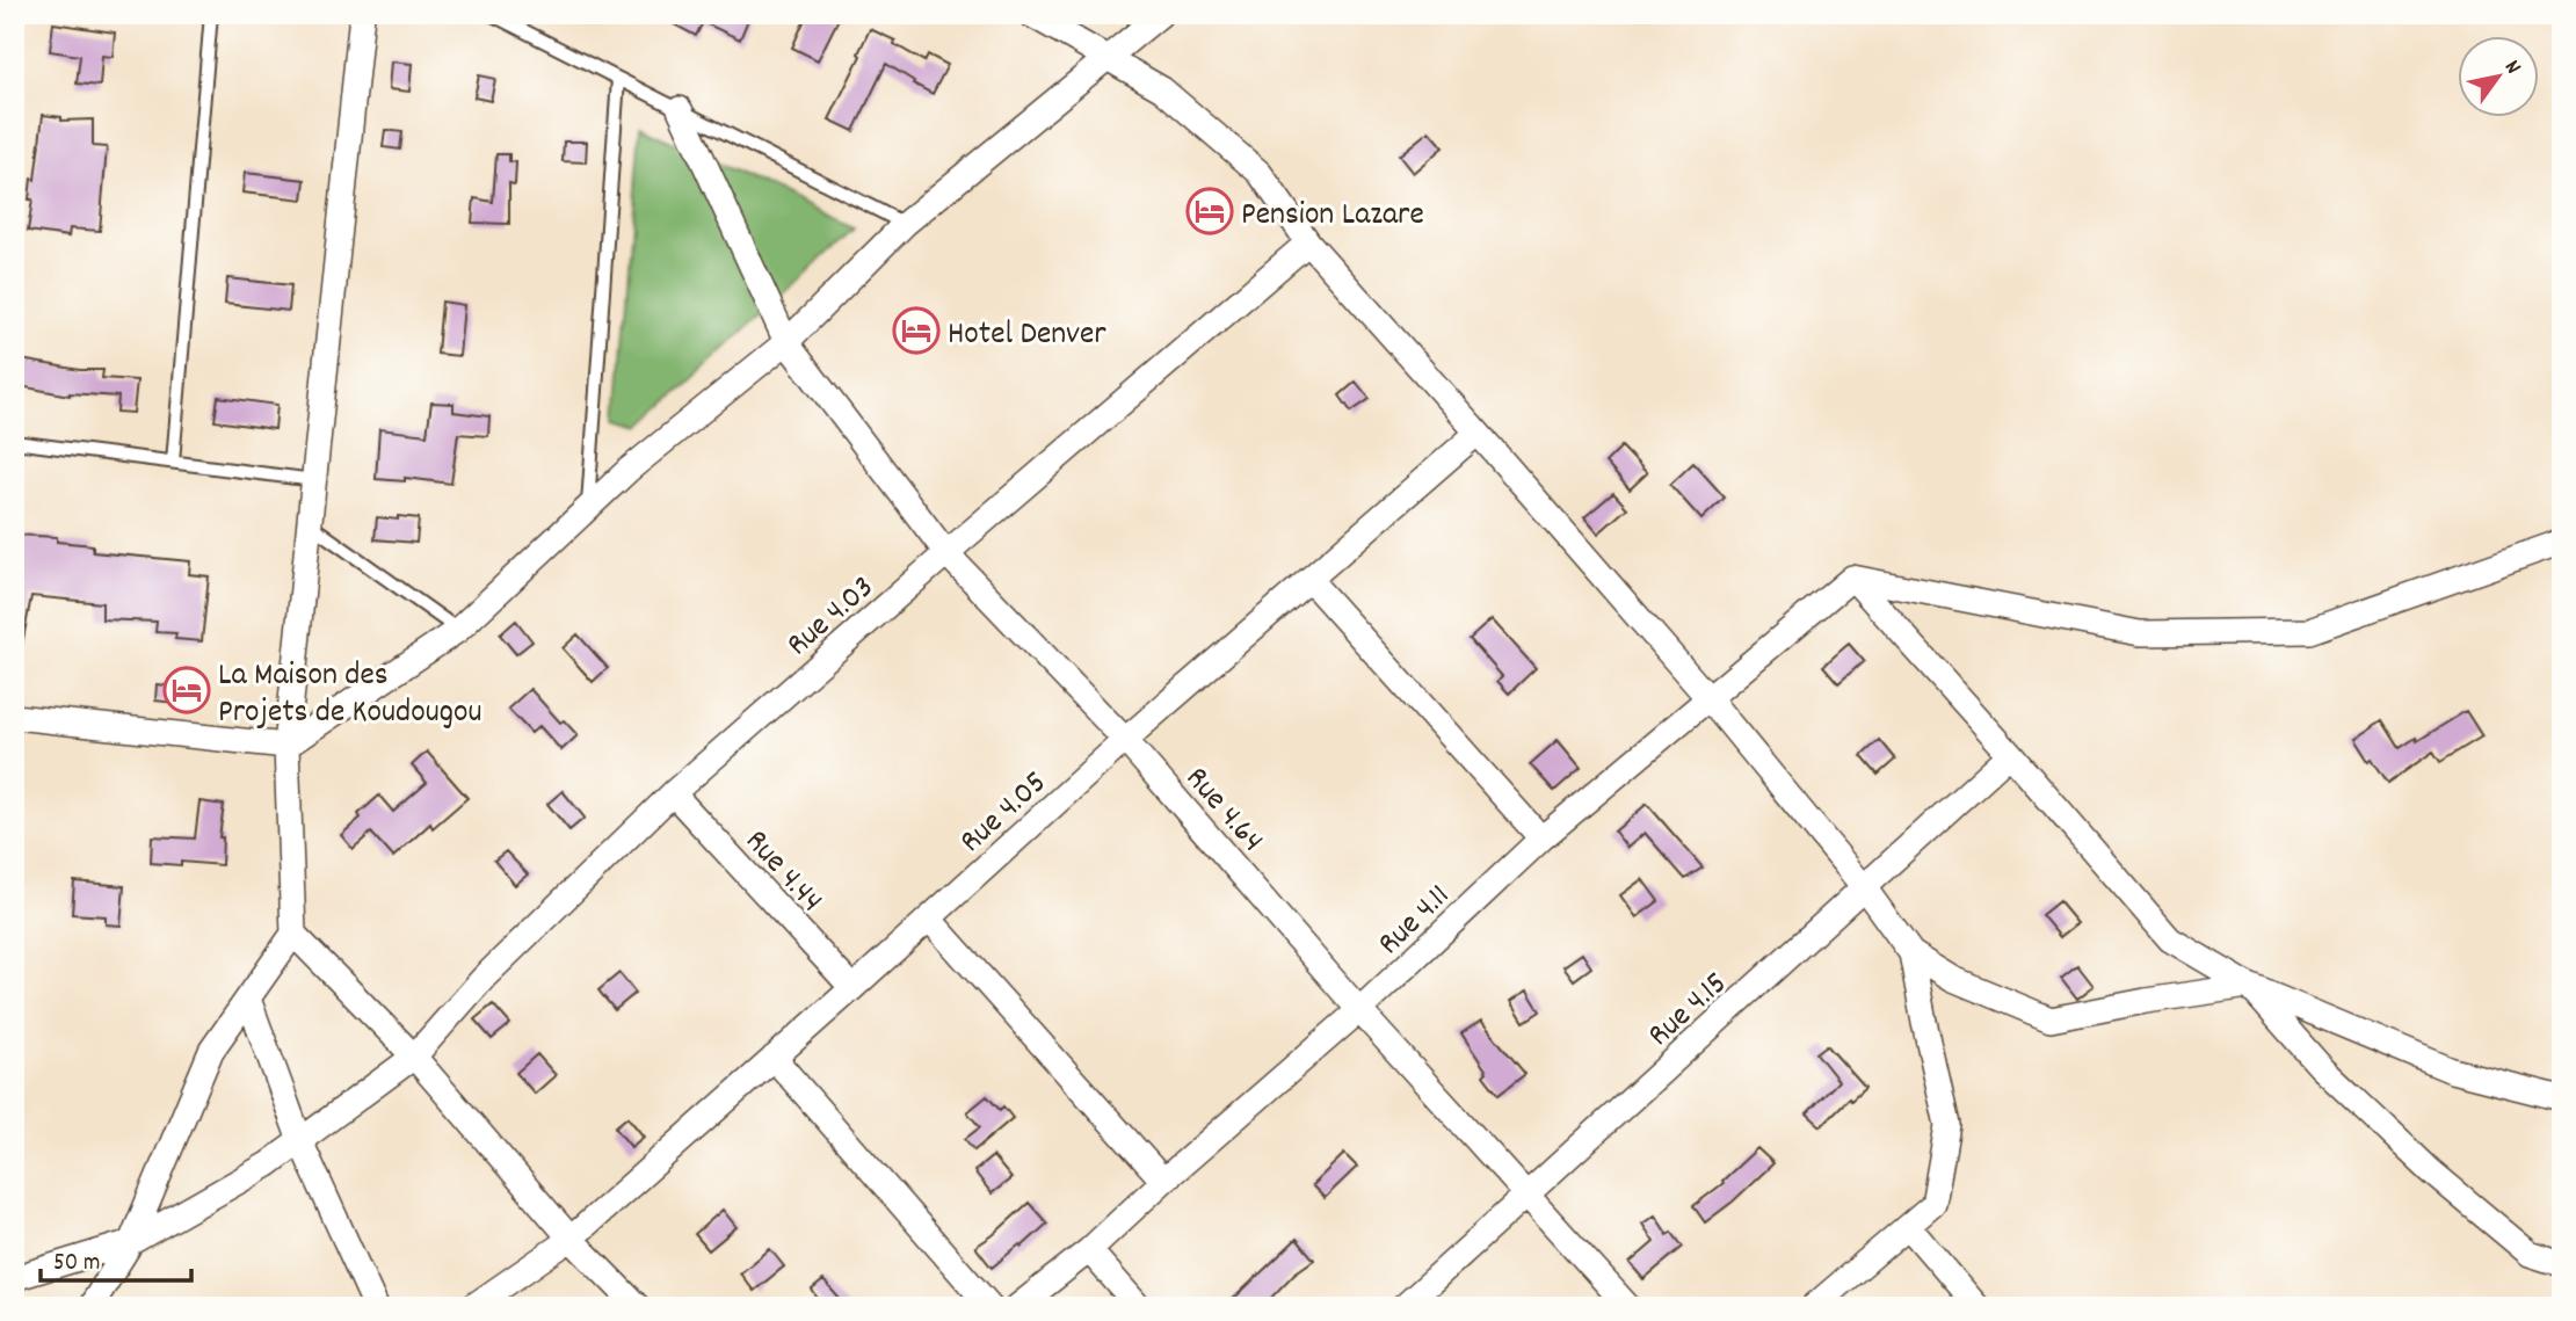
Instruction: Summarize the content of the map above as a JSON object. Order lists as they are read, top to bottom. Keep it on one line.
{"streets":{"street":["Rue 4.03","Rue 4.64","Rue 4.05","Rue 4.44","Rue 4.11","Rue 4.15"]},"crossings":[["Rue 4.03","Rue 4.64"],["Rue 4.03","Rue 4.44"],["Rue 4.64","Rue 4.05"],["Rue 4.64","Rue 4.11"],["Rue 4.64","Rue 4.15"],["Rue 4.05","Rue 4.44"]],"places":{"hotel":["Pension Lazare","Hotel Denver","La Maison des Projets de Koudougou"]},"scale_bar":"50 m","north":"top right"}
